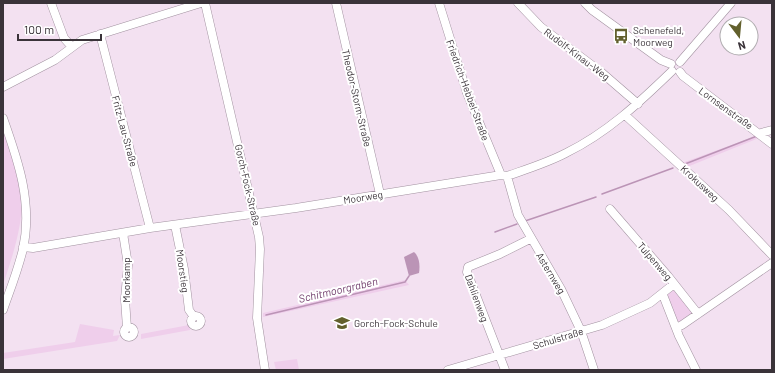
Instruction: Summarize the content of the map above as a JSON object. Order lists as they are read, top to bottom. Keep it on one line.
{"streets":{"street":["Rudolf-Kinau-Weg","Friedrich-Hebbel-Straße","Theodor-Storm-Straße","Lornsenstraße","Fritz-Lau-Straße","Krokusweg","Gorch-Fock-Straße","Moorweg","Tulpenweg","Moorstieg","Asternweg","Moorkamp","Dahlienweg","Schulstraße"]},"crossings":[["Rudolf-Kinau-Weg","Moorweg"],["Friedrich-Hebbel-Straße","Moorweg"],["Friedrich-Hebbel-Straße","Asternweg"],["Theodor-Storm-Straße","Moorweg"],["Lornsenstraße","Moorweg"],["Fritz-Lau-Straße","Moorweg"],["Krokusweg","Moorweg"],["Gorch-Fock-Straße","Moorweg"],["Moorweg","Moorstieg"],["Moorweg","Asternweg"],["Moorweg","Moorkamp"],["Tulpenweg","Schulstraße"],["Asternweg","Dahlienweg"],["Asternweg","Schulstraße"],["Dahlienweg","Schulstraße"]],"water":["Schitmoorgraben"],"places":{"bus stop":["Schenefeld, Moorweg"],"school or university":["Gorch-Fock-Schule"]},"scale_bar":"100 m","north":"bottom"}
